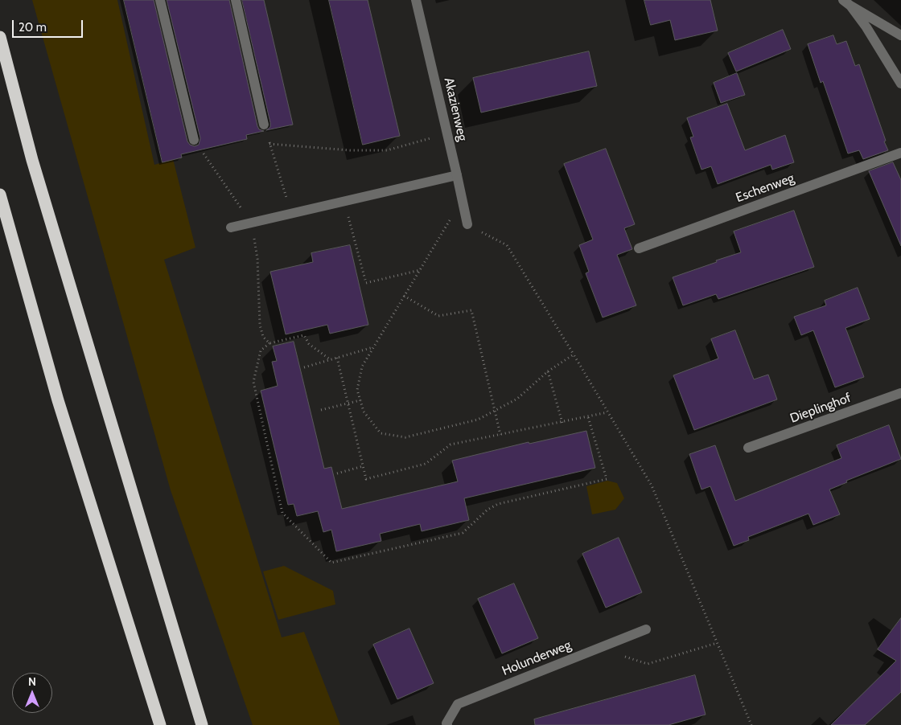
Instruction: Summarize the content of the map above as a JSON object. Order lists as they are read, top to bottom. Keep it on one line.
{"streets":{"street":["Akazienweg","Eschenweg","Dieplinghof","Holunderweg"]},"scale_bar":"20 m","north":"top"}
